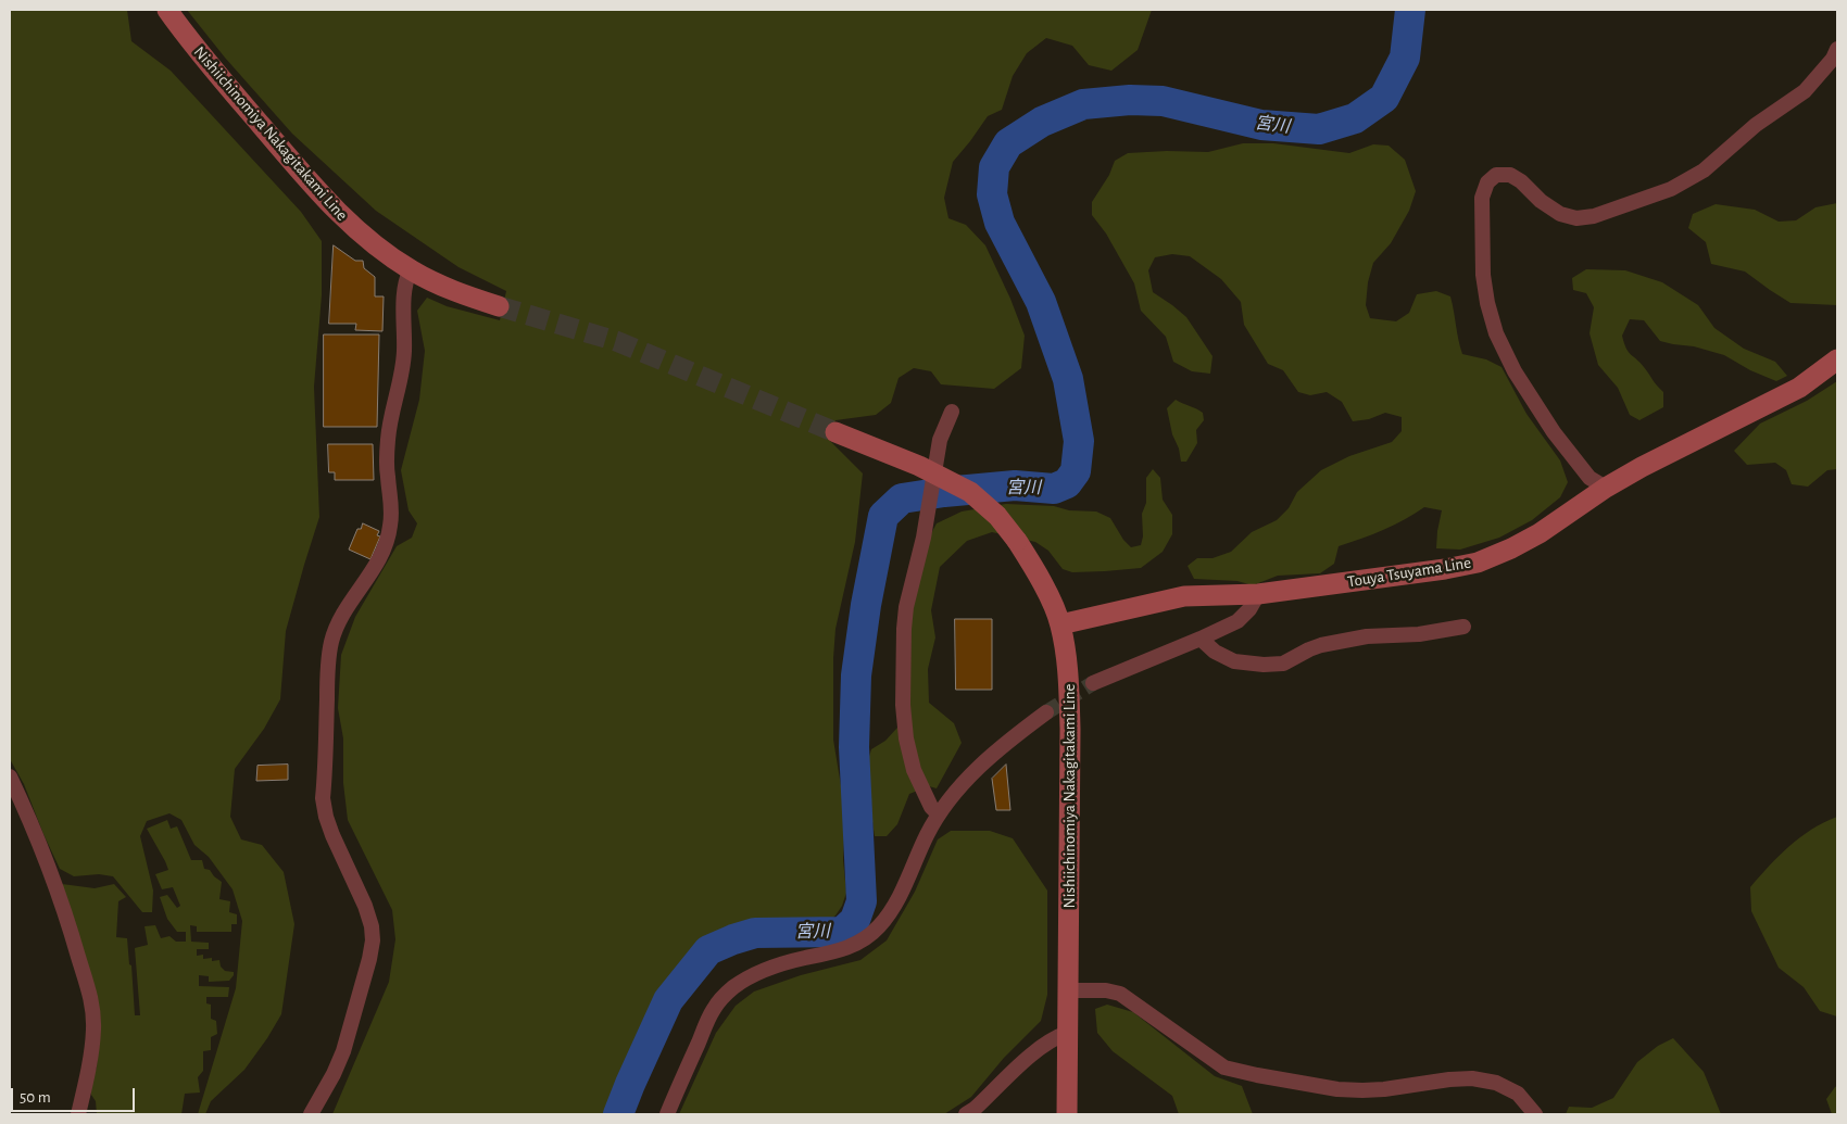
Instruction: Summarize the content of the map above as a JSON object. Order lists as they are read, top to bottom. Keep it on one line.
{"streets":{"main road":["Nishiichinomiya Nakagitakami Line","Touya Tsuyama Line"]},"crossings":[["Nishiichinomiya Nakagitakami Line","Touya Tsuyama Line"]],"water":["宮川"],"scale_bar":"50 m"}
